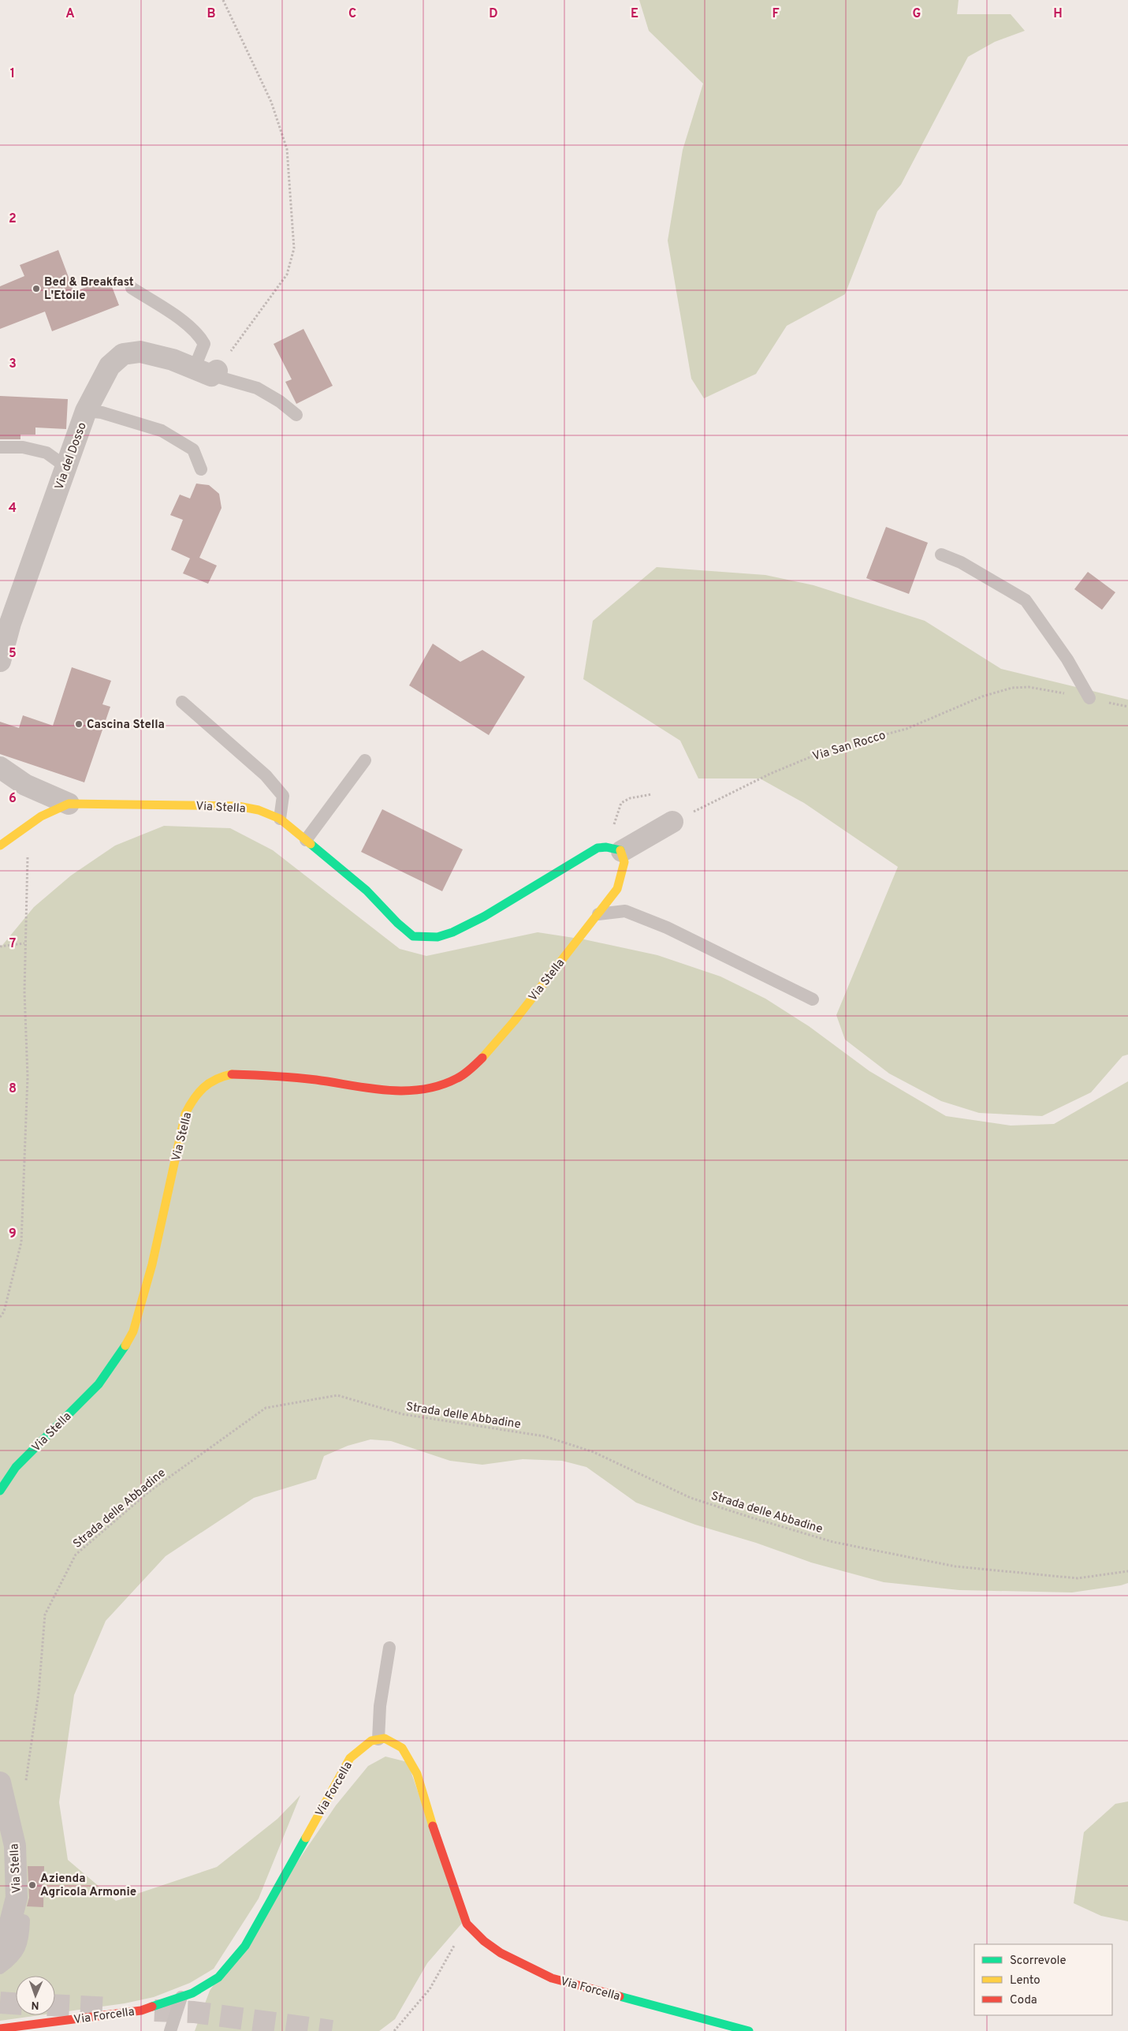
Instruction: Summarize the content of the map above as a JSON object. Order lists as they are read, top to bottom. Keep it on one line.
{"streets":{"street":["Via del Dosso","Via Stella","Via Forcella"],"path":["Via San Rocco","Strada delle Abbadine"]},"places":["Bed & Breakfast L'Etoile","Cascina Stella","Azienda Agricola Armonie"],"legend":["Scorrevole","Lento","Coda"],"north":"bottom","grid":{"columns":["A","B","C","D","E","F","G","H"],"rows":["1","2","3","4","5","6","7","8","9"]}}
